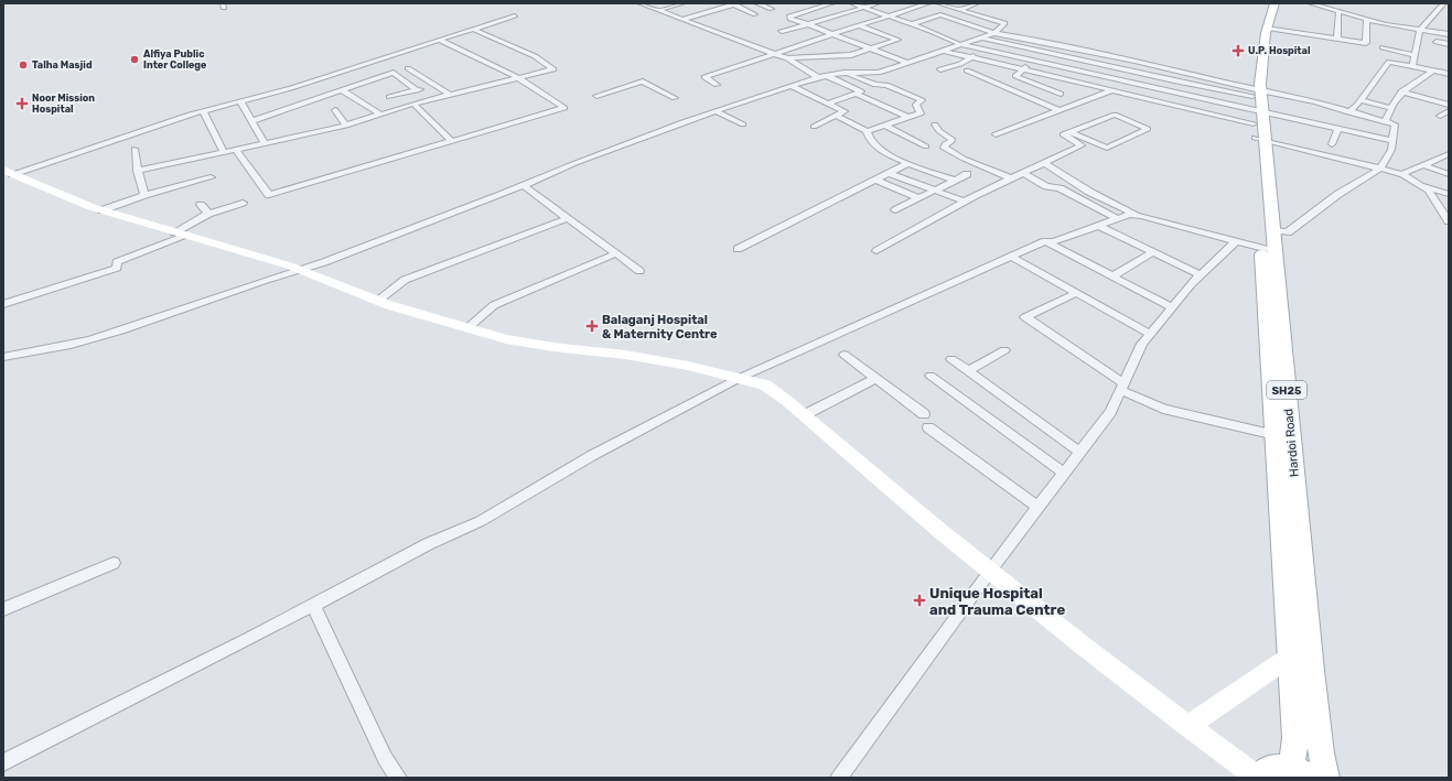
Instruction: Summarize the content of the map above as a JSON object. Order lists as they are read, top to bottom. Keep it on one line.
{"streets":{"main road":["SH25","Hardoi Road"]},"crossings":[["SH25","Hardoi Road"]],"places":{"health":["U.P. Hospital","Noor Mission Hospital","Balaganj Hospital & Maternity Centre","Unique Hospital and Trauma Centre"],"other":["Alfiya Public Inter College","Talha Masjid"]}}
